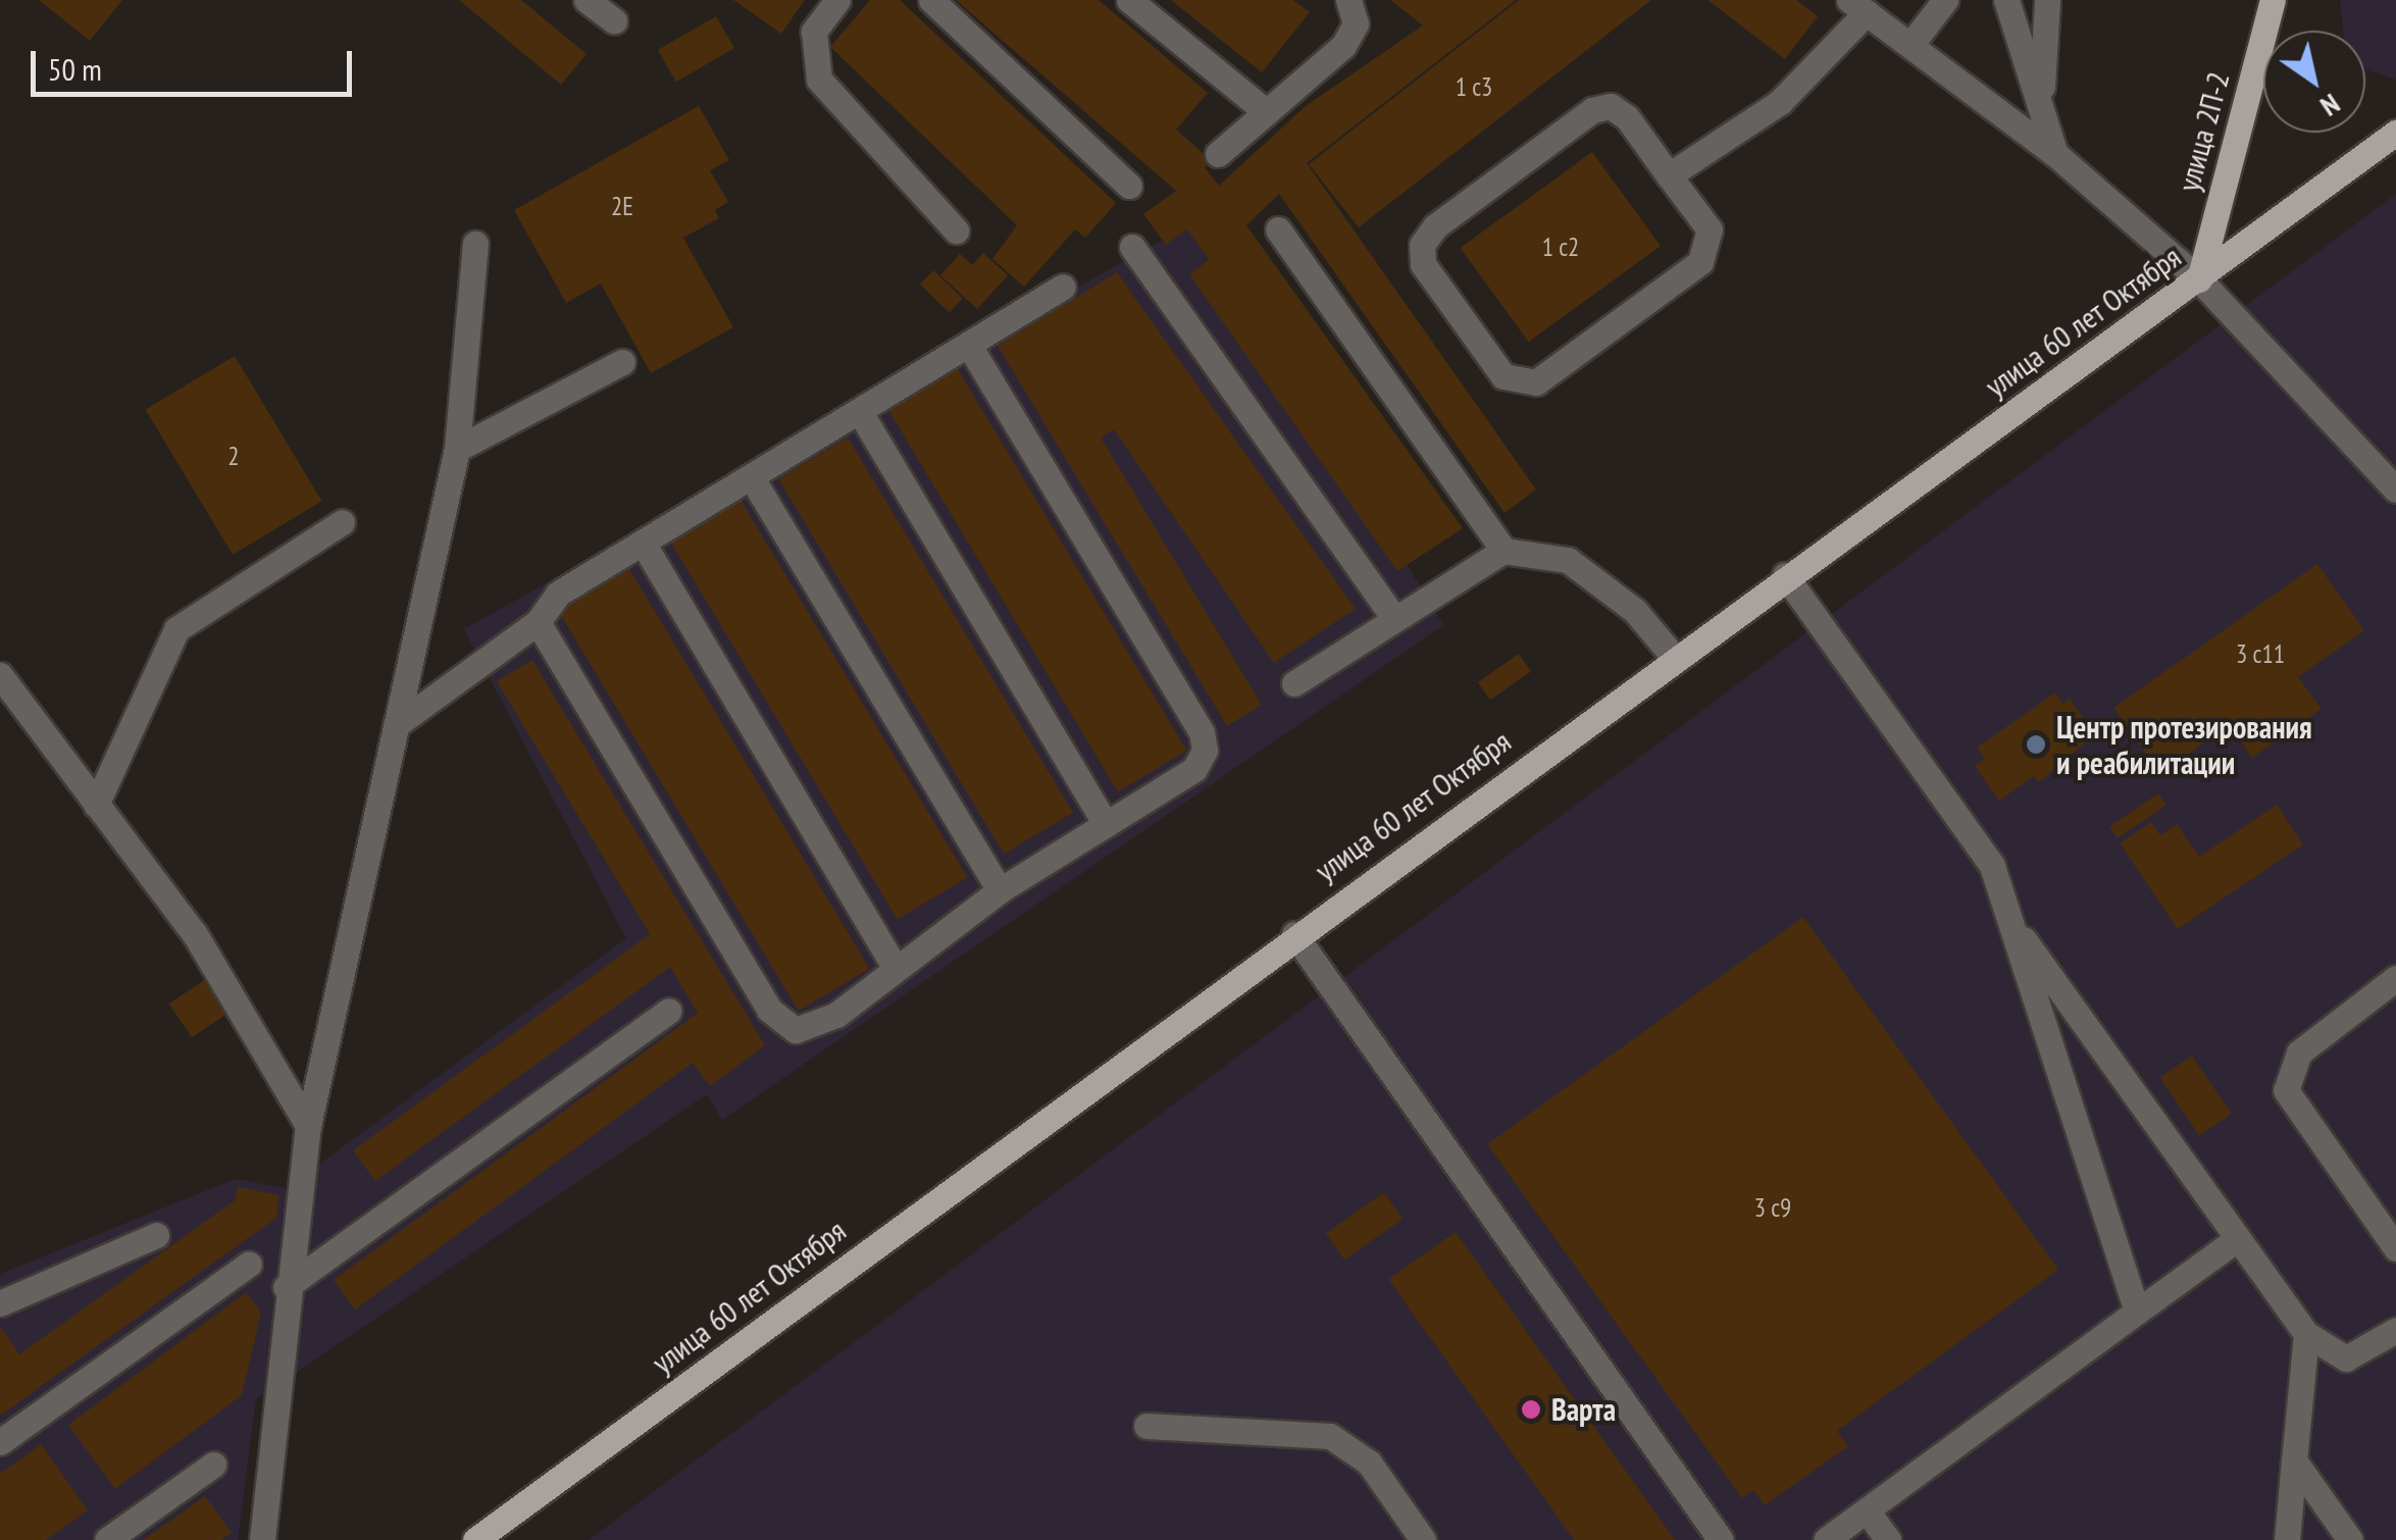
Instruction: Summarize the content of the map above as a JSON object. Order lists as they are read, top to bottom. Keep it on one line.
{"streets":{"main road":["улица 2П-2","улица 60 лет Октября"]},"crossings":[["улица 2П-2","улица 60 лет Октября"]],"places":["Центр протезирования и реабилитации","Варта"],"house_numbers":["1 с3","2Е","1 с2","2","3 с11","3 с9"],"scale_bar":"50 m","north":"bottom right"}
